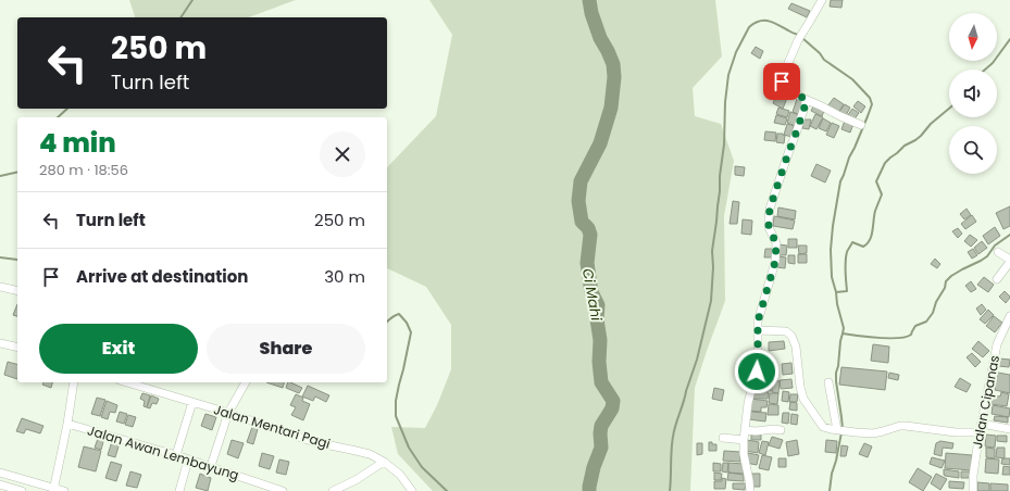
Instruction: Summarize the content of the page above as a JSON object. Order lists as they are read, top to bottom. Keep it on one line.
{"streets":{"street":["Jalan Cipanas","Jalan Mentari Pagi","Jalan Awan Lembayung"]},"water":["Ci Mahi"],"north":"bottom","page":{"turn":["250 m","Turn left"],"heading":["4 min","280 m · 18:56"],"list":[{"name":"Turn left","value":"250 m"},{"name":"Arrive at destination","value":"30 m"}],"buttons":["Exit","Share"]}}
